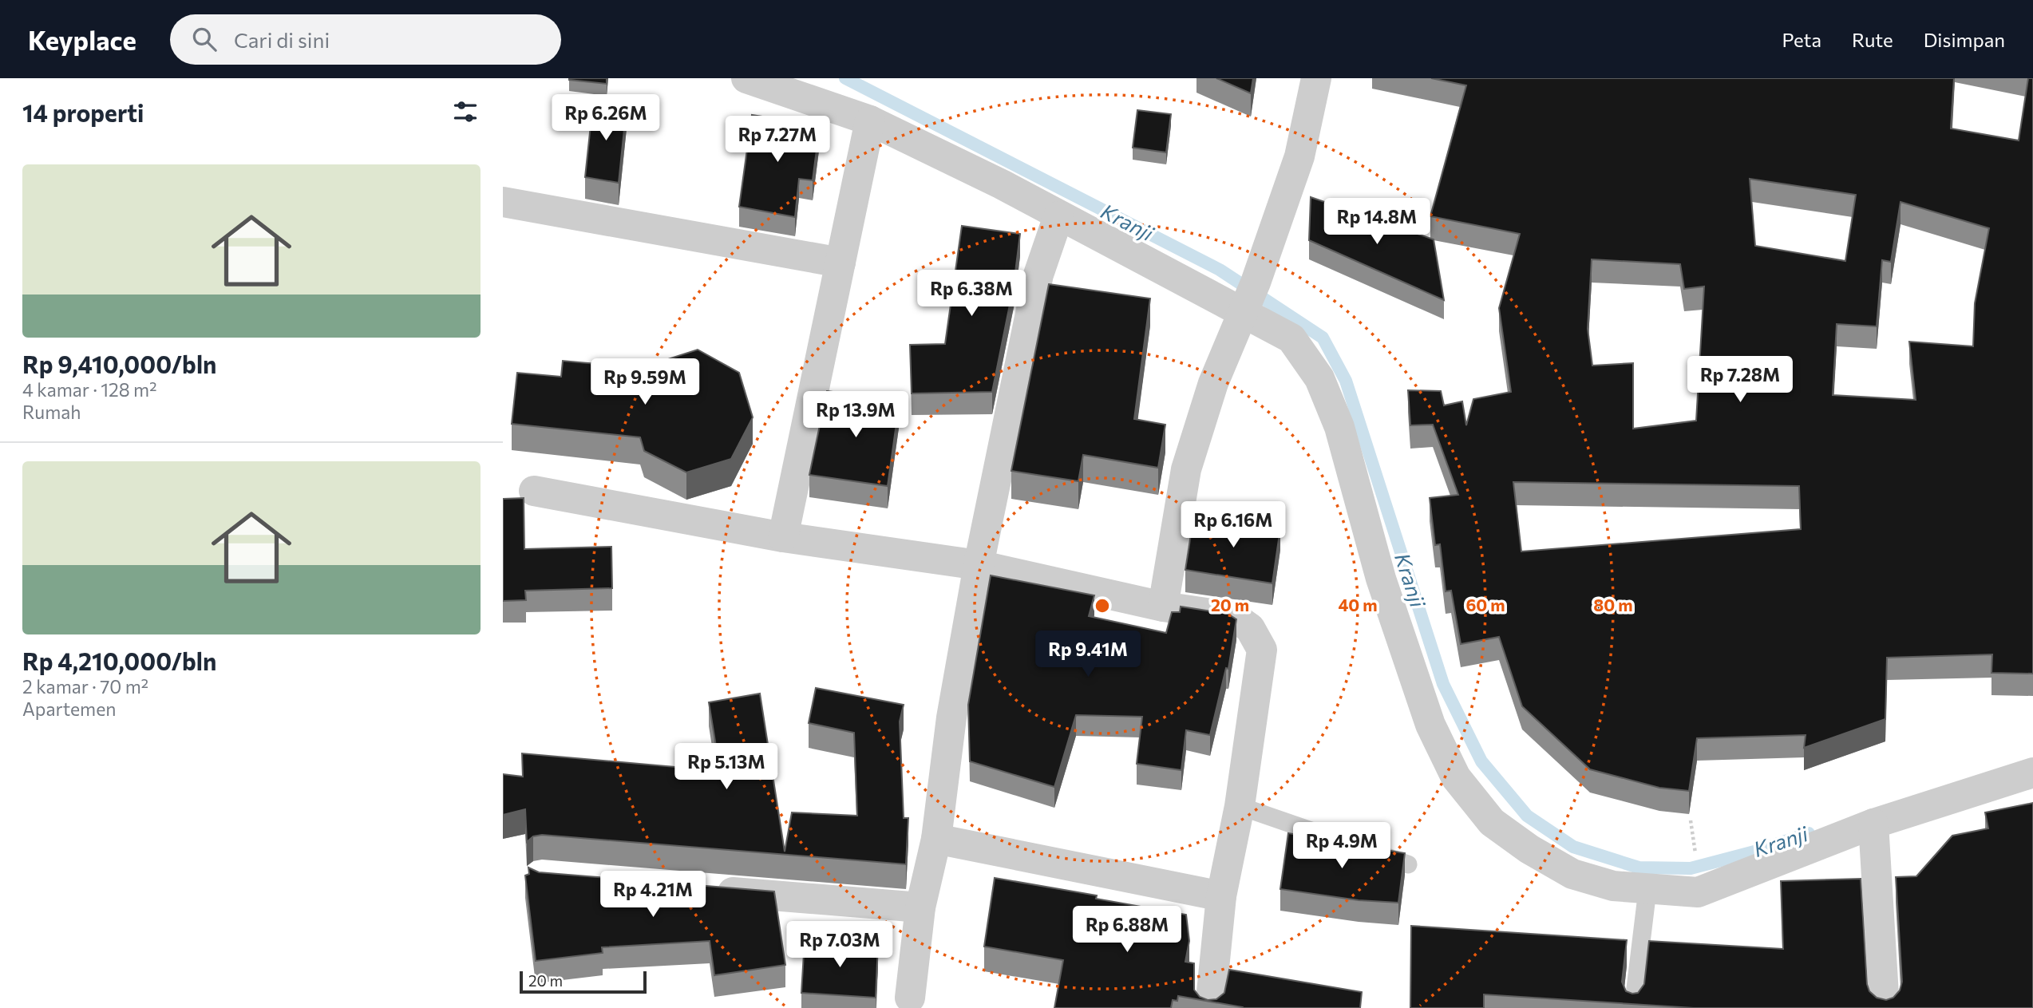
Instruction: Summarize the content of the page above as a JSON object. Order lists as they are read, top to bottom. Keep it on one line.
{"water":["Kranji"],"scale_bar":"20 m","page":{"header":"Keyplace","search":"Cari di sini","nav":["Peta","Rute","Disimpan"],"heading":"14 properti","price":["Rp 6.26M","Rp 7.27M","Rp 14.8M","Rp 6.38M","Rp 7.28M","Rp 9.59M","Rp 13.9M","Rp 6.16M","Rp 9.41M","Rp 5.13M","Rp 4.9M","Rp 4.21M","Rp 6.88M","Rp 7.03M"],"list":[{"name":"Rp 9,410,000/bln","note":"4 kamar · 128 m² · Rumah"},{"name":"Rp 4,210,000/bln","note":"2 kamar · 70 m² · Apartemen"}],"scale":"20 m"},"rings":["20 m","40 m","60 m","80 m"]}
